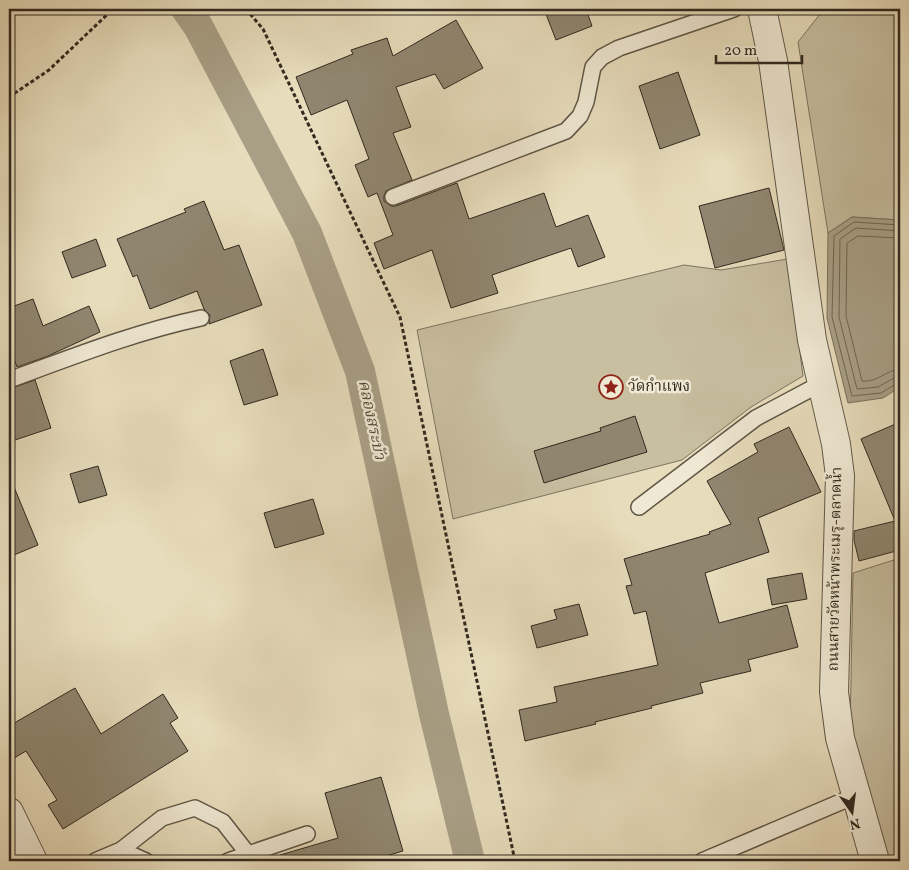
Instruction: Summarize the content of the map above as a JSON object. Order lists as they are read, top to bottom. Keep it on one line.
{"streets":{"street":["ถนนสายวัดหน้าพระเมรุ-ตลาดน้ำ"]},"water":["คลองสระบัว"],"places":{"place":["วัดกำแพง"]},"scale_bar":"20 m","north":"bottom"}
